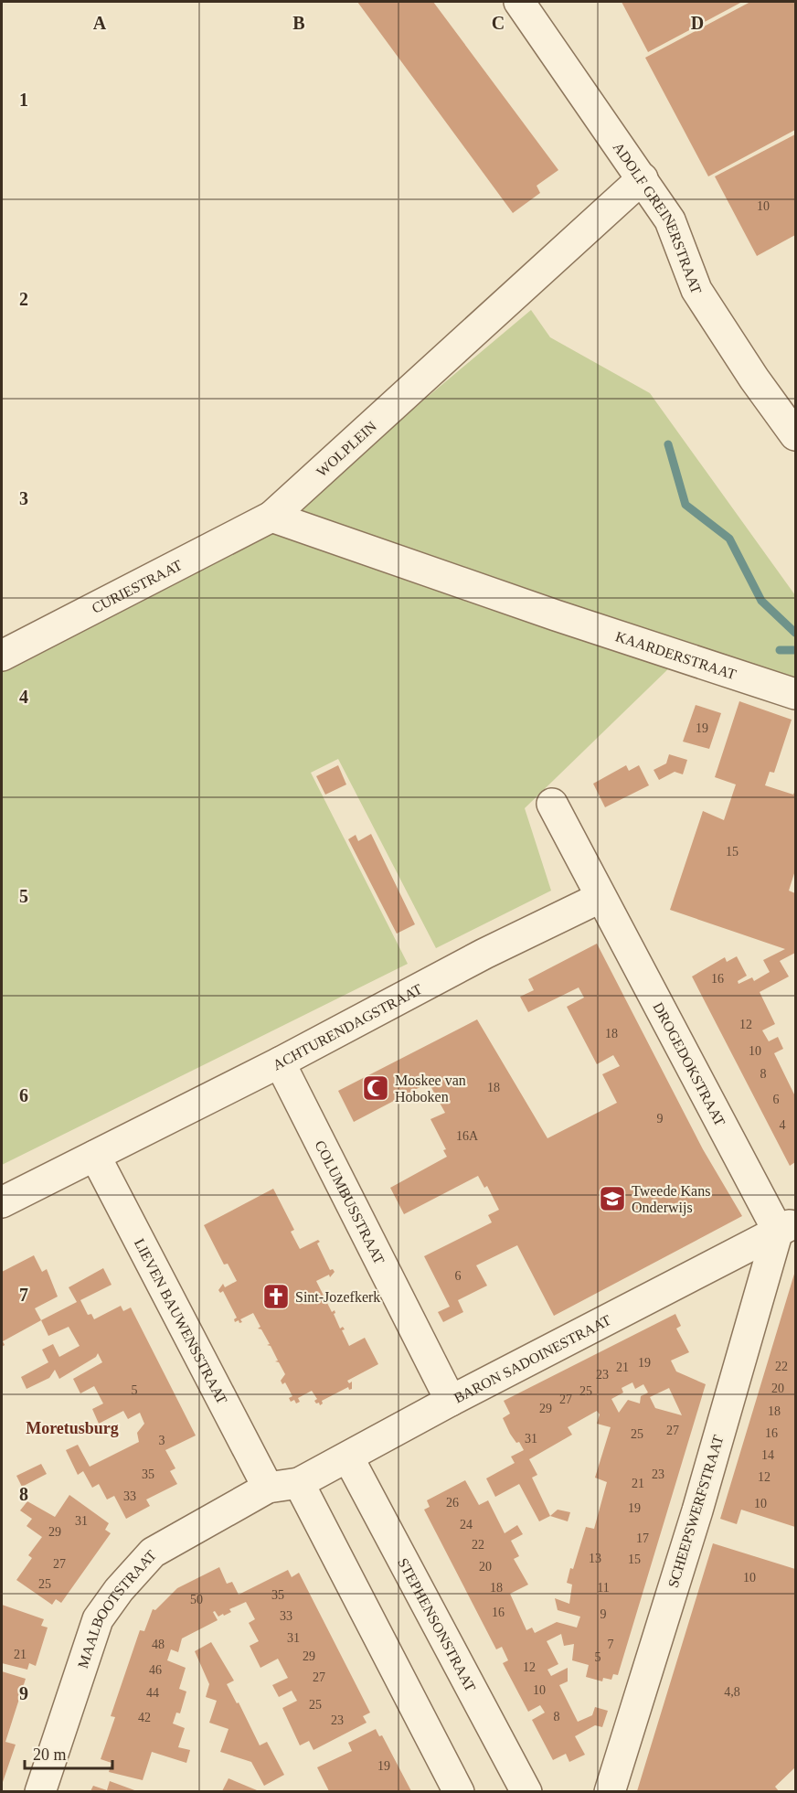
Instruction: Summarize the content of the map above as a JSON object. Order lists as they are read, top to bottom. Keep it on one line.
{"streets":{"street":["ADOLF GREINERSTRAAT","WOLPLEIN","CURIESTRAAT","KAARDERSTRAAT","ACHTURENDAGSTRAAT","DROGEDOKSTRAAT","COLUMBUSSTRAAT","LIEVEN BAUWENSSTRAAT","BARON SADOINESTRAAT","SCHEEPSWERFSTRAAT","MAALBOOTSTRAAT","STEPHENSONSTRAAT"]},"crossings":[["ADOLF GREINERSTRAAT","WOLPLEIN"],["WOLPLEIN","CURIESTRAAT"],["WOLPLEIN","KAARDERSTRAAT"],["CURIESTRAAT","KAARDERSTRAAT"],["ACHTURENDAGSTRAAT","DROGEDOKSTRAAT"],["ACHTURENDAGSTRAAT","COLUMBUSSTRAAT"],["ACHTURENDAGSTRAAT","LIEVEN BAUWENSSTRAAT"],["DROGEDOKSTRAAT","BARON SADOINESTRAAT"],["DROGEDOKSTRAAT","SCHEEPSWERFSTRAAT"],["COLUMBUSSTRAAT","BARON SADOINESTRAAT"],["LIEVEN BAUWENSSTRAAT","BARON SADOINESTRAAT"],["LIEVEN BAUWENSSTRAAT","MAALBOOTSTRAAT"],["BARON SADOINESTRAAT","SCHEEPSWERFSTRAAT"],["BARON SADOINESTRAAT","MAALBOOTSTRAAT"],["BARON SADOINESTRAAT","STEPHENSONSTRAAT"]],"districts":["Moretusburg"],"places":{"mosque":["Moskee van Hoboken"],"school or university":["Tweede Kans Onderwijs"],"church":["Sint-Jozefkerk"]},"house_numbers":["10","19","15","16","12","18","10","8","18","6","9","4","16A","6","19","22","21","23","20","5","25","27","29","18","27","16","25","31","3","14","35","23","12","21","33","26","10","19","31","24","29","17","22","13","15","27","20","10","25","18","11","35","50","16","9","33","31","48","7","21","29","5","12","46","27","10","4,8","44","25","8","42","23","19"],"scale_bar":"20 m","grid":{"columns":["A","B","C","D"],"rows":["1","2","3","4","5","6","7","8","9"]}}
